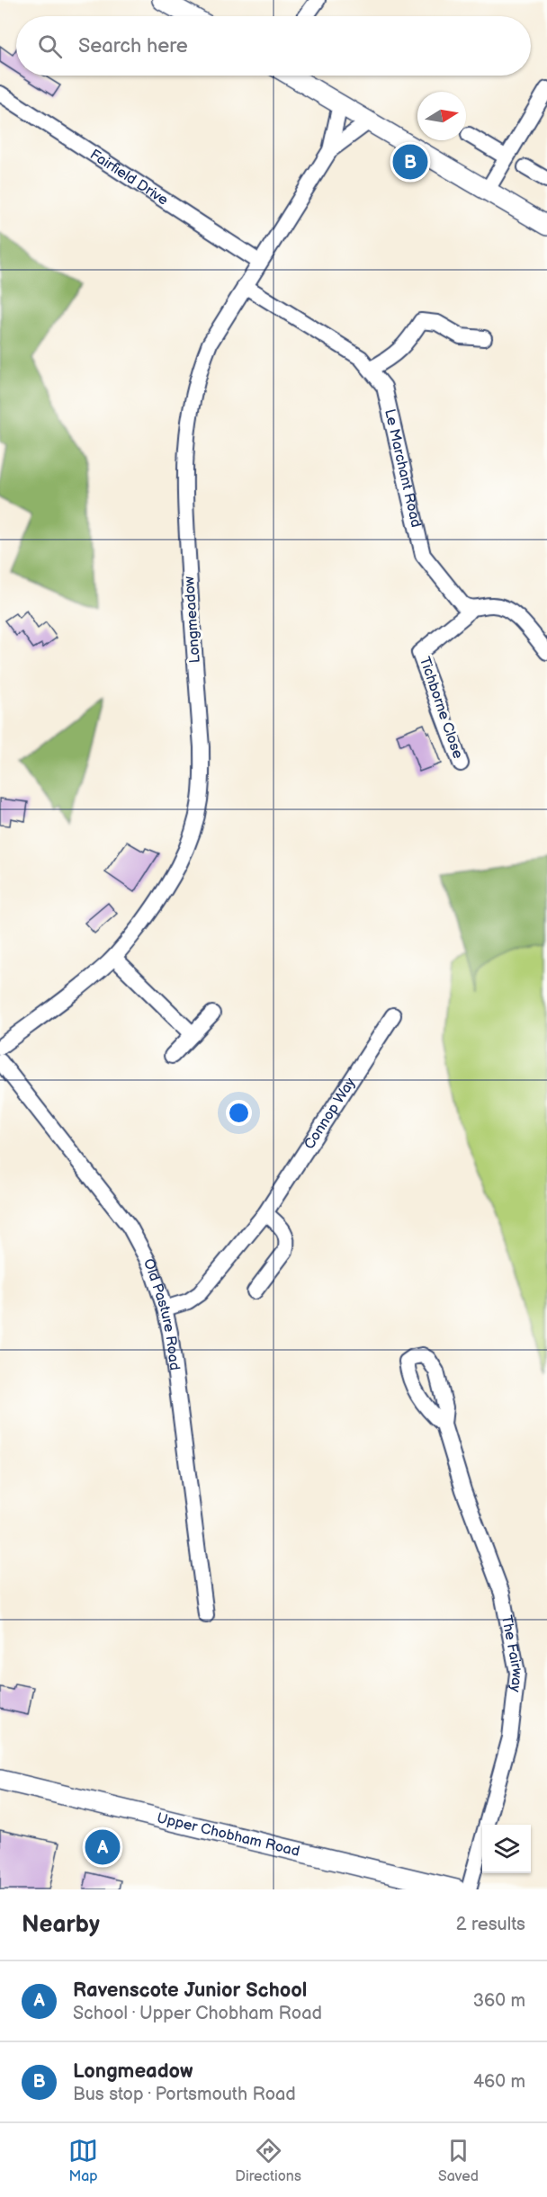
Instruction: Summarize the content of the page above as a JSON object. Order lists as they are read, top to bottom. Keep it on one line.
{"streets":{"main road":["Upper Chobham Road"],"street":["Fairfield Drive","Le Marchant Road","Longmeadow","Tichborne Close","Connop Way","Old Pasture Road","The Fairway"]},"crossings":[["Fairfield Drive","Longmeadow"],["Le Marchant Road","Longmeadow"],["Le Marchant Road","Tichborne Close"],["Connop Way","Old Pasture Road"]],"north":"right","page":{"search":"Search here","pins":["B","A"],"heading":["Nearby","2 results"],"list":[{"mark":"A","name":"Ravenscote Junior School","note":"School · Upper Chobham Road","value":"360 m"},{"mark":"B","name":"Longmeadow","note":"Bus stop · Portsmouth Road","value":"460 m"}],"nav":["Map","Directions","Saved"]}}
